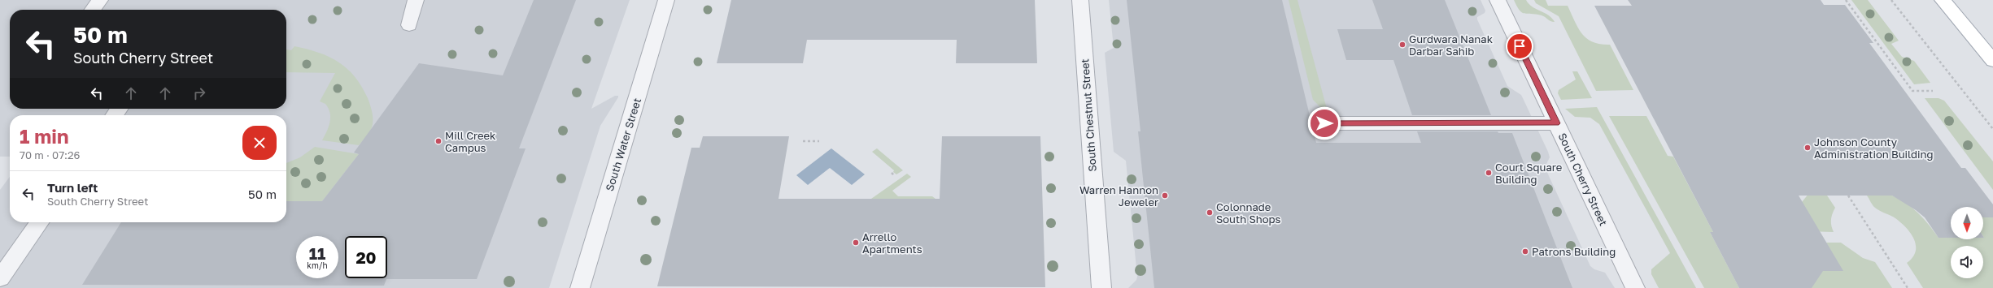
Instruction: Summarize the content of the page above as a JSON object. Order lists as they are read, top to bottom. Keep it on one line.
{"streets":{"street":["South Chestnut Street","South Water Street","South Cherry Street"]},"places":["Gurdwara Nanak Darbar Sahib","Mill Creek Campus","Johnson County Administration Building","Court Square Building","Warren Hannon Jeweler","Colonnade South Shops","Arrello Apartments","Patrons Building"],"north":"bottom","page":{"turn":["50 m","South Cherry Street"],"heading":["1 min","70 m · 07:26"],"list":[{"name":"Turn left","note":"South Cherry Street","value":"50 m"}],"speed":"11 km/h","limit":"20"}}
